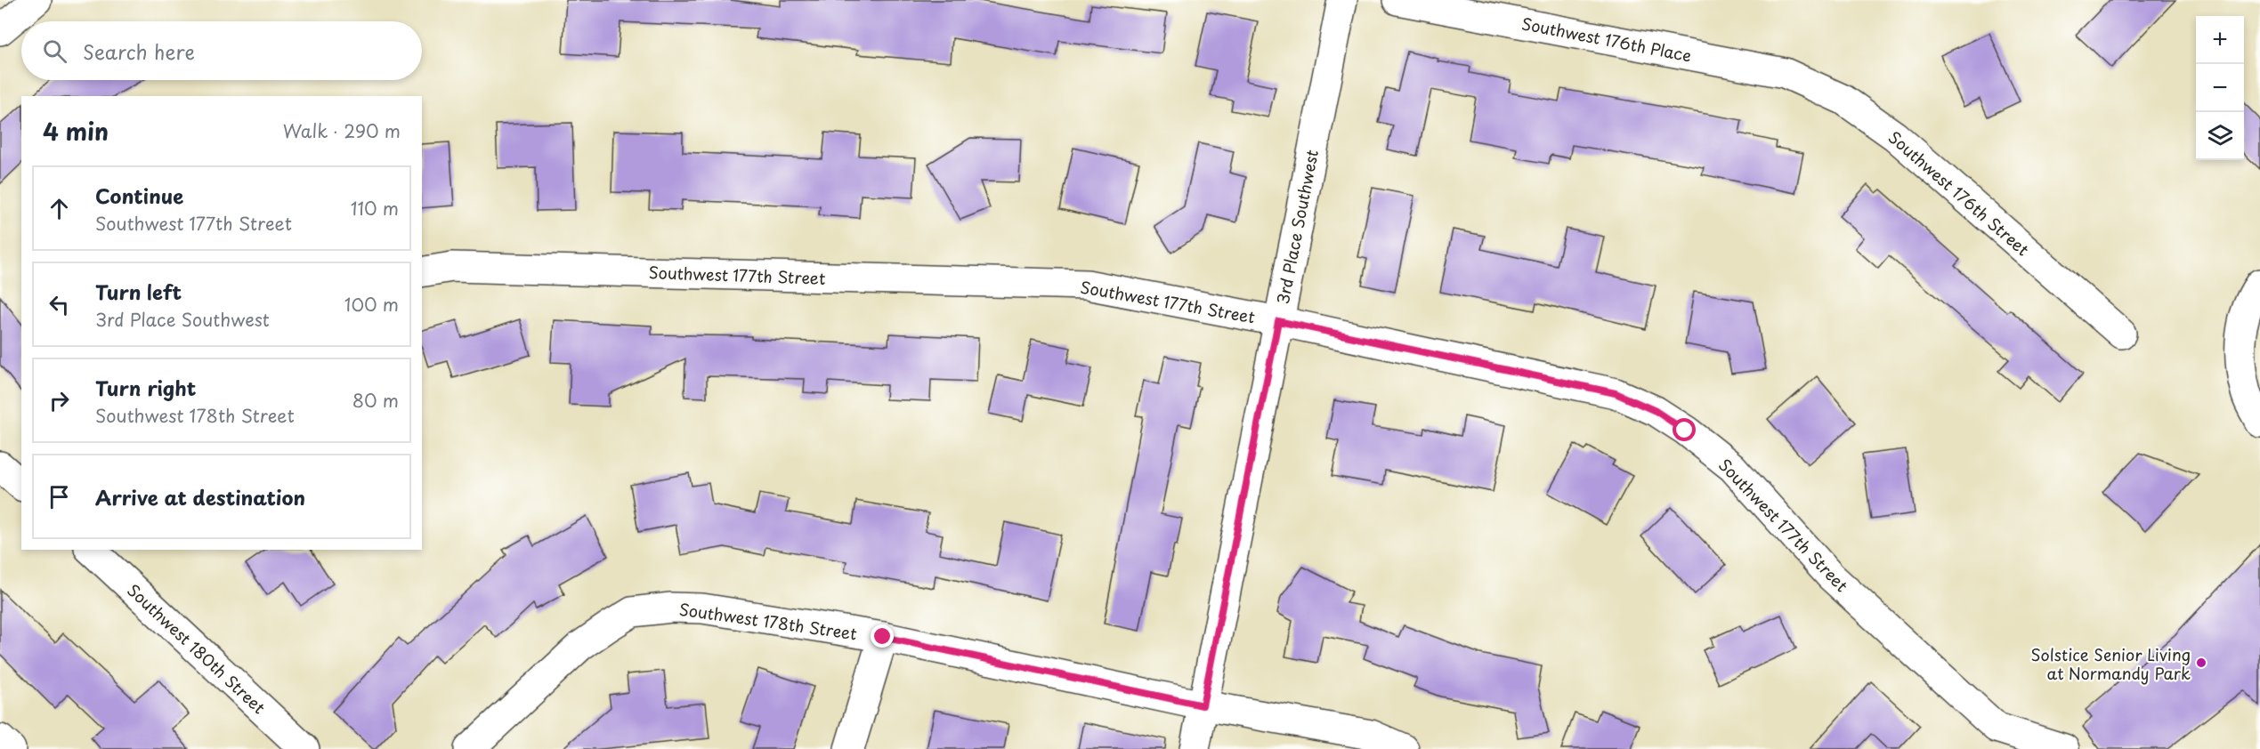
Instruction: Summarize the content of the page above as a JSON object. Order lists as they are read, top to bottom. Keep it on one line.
{"streets":{"street":["Southwest 176th Place","Southwest 176th Street","3rd Place Southwest","Southwest 177th Street","Southwest 178th Street","Southwest 180th Street"]},"crossings":[["Southwest 176th Place","Southwest 176th Street"],["3rd Place Southwest","Southwest 177th Street"],["3rd Place Southwest","Southwest 178th Street"]],"places":["Solstice Senior Living at Normandy Park"],"page":{"map_buttons":["+","−"],"search":"Search here","heading":["4 min","Walk · 290 m"],"list":[["Continue","Southwest 177th Street","110 m"],["Turn left","3rd Place Southwest","100 m"],["Turn right","Southwest 178th Street","80 m"],"Arrive at destination"]}}
